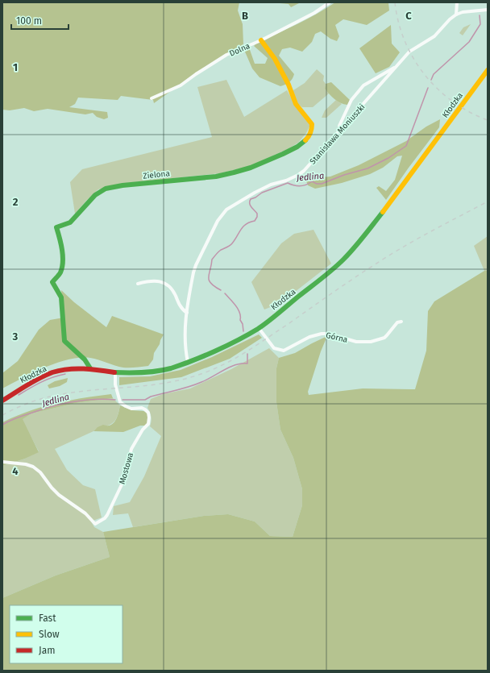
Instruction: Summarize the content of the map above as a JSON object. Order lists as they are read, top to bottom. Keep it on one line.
{"streets":{"main road":["Kłodzka","Zielona"],"street":["Dolna","Stanisława Moniuszki","Górna","Mostowa"]},"crossings":[["Dolna","Zielona"],["Kłodzka","Stanisława Moniuszki"],["Kłodzka","Zielona"],["Kłodzka","Górna"],["Kłodzka","Mostowa"]],"water":["Jedlina"],"legend":["Fast","Slow","Jam"],"scale_bar":"100 m","grid":{"columns":["B","C"],"rows":["1","2","3","4"]}}
